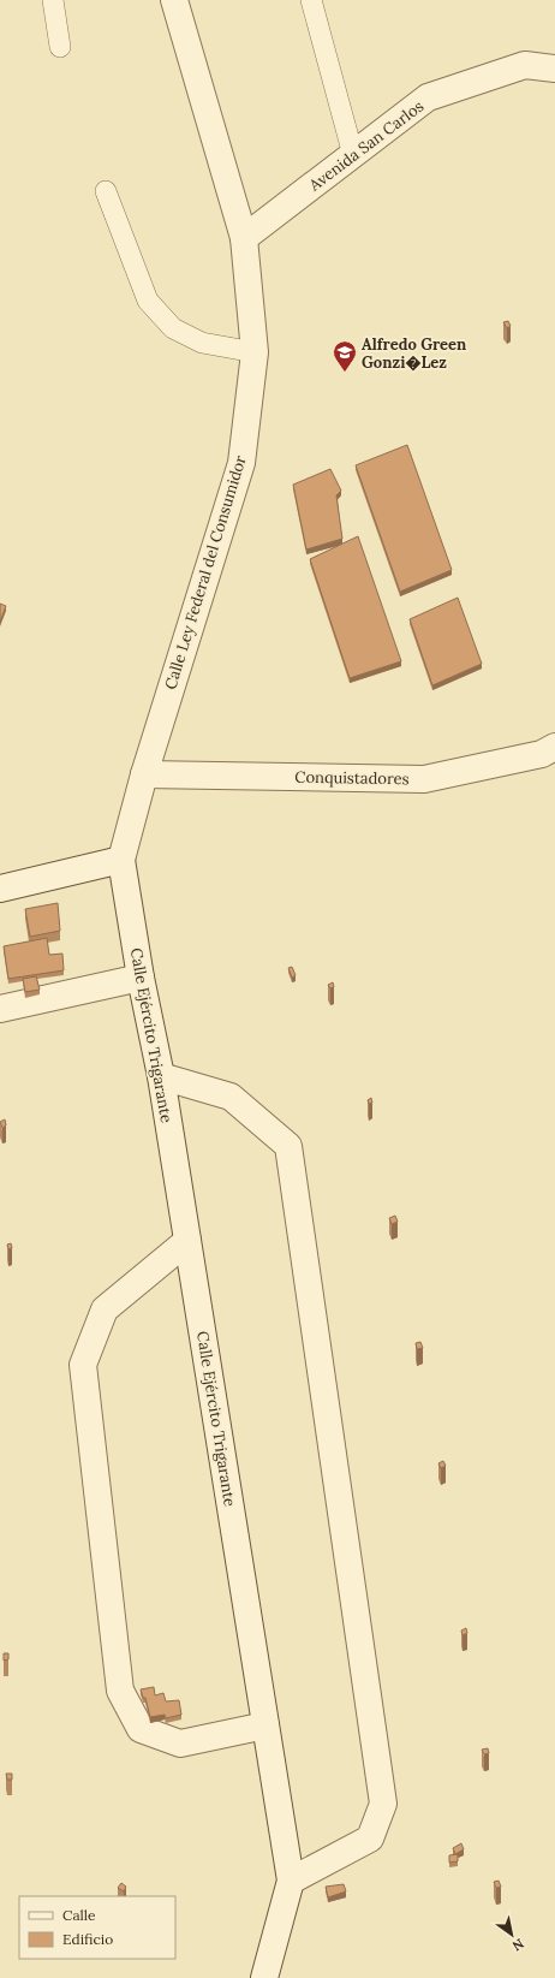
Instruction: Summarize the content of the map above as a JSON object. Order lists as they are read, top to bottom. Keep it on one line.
{"streets":{"street":["Avenida San Carlos","Calle Ley Federal del Consumidor","Conquistadores","Calle Ejército Trigarante"]},"crossings":[["Avenida San Carlos","Calle Ley Federal del Consumidor"],["Calle Ley Federal del Consumidor","Conquistadores"],["Calle Ley Federal del Consumidor","Calle Ejército Trigarante"]],"places":{"school or university":["Alfredo Green Gonzi�Lez"]},"legend":["Calle","Edificio"],"north":"bottom right"}
